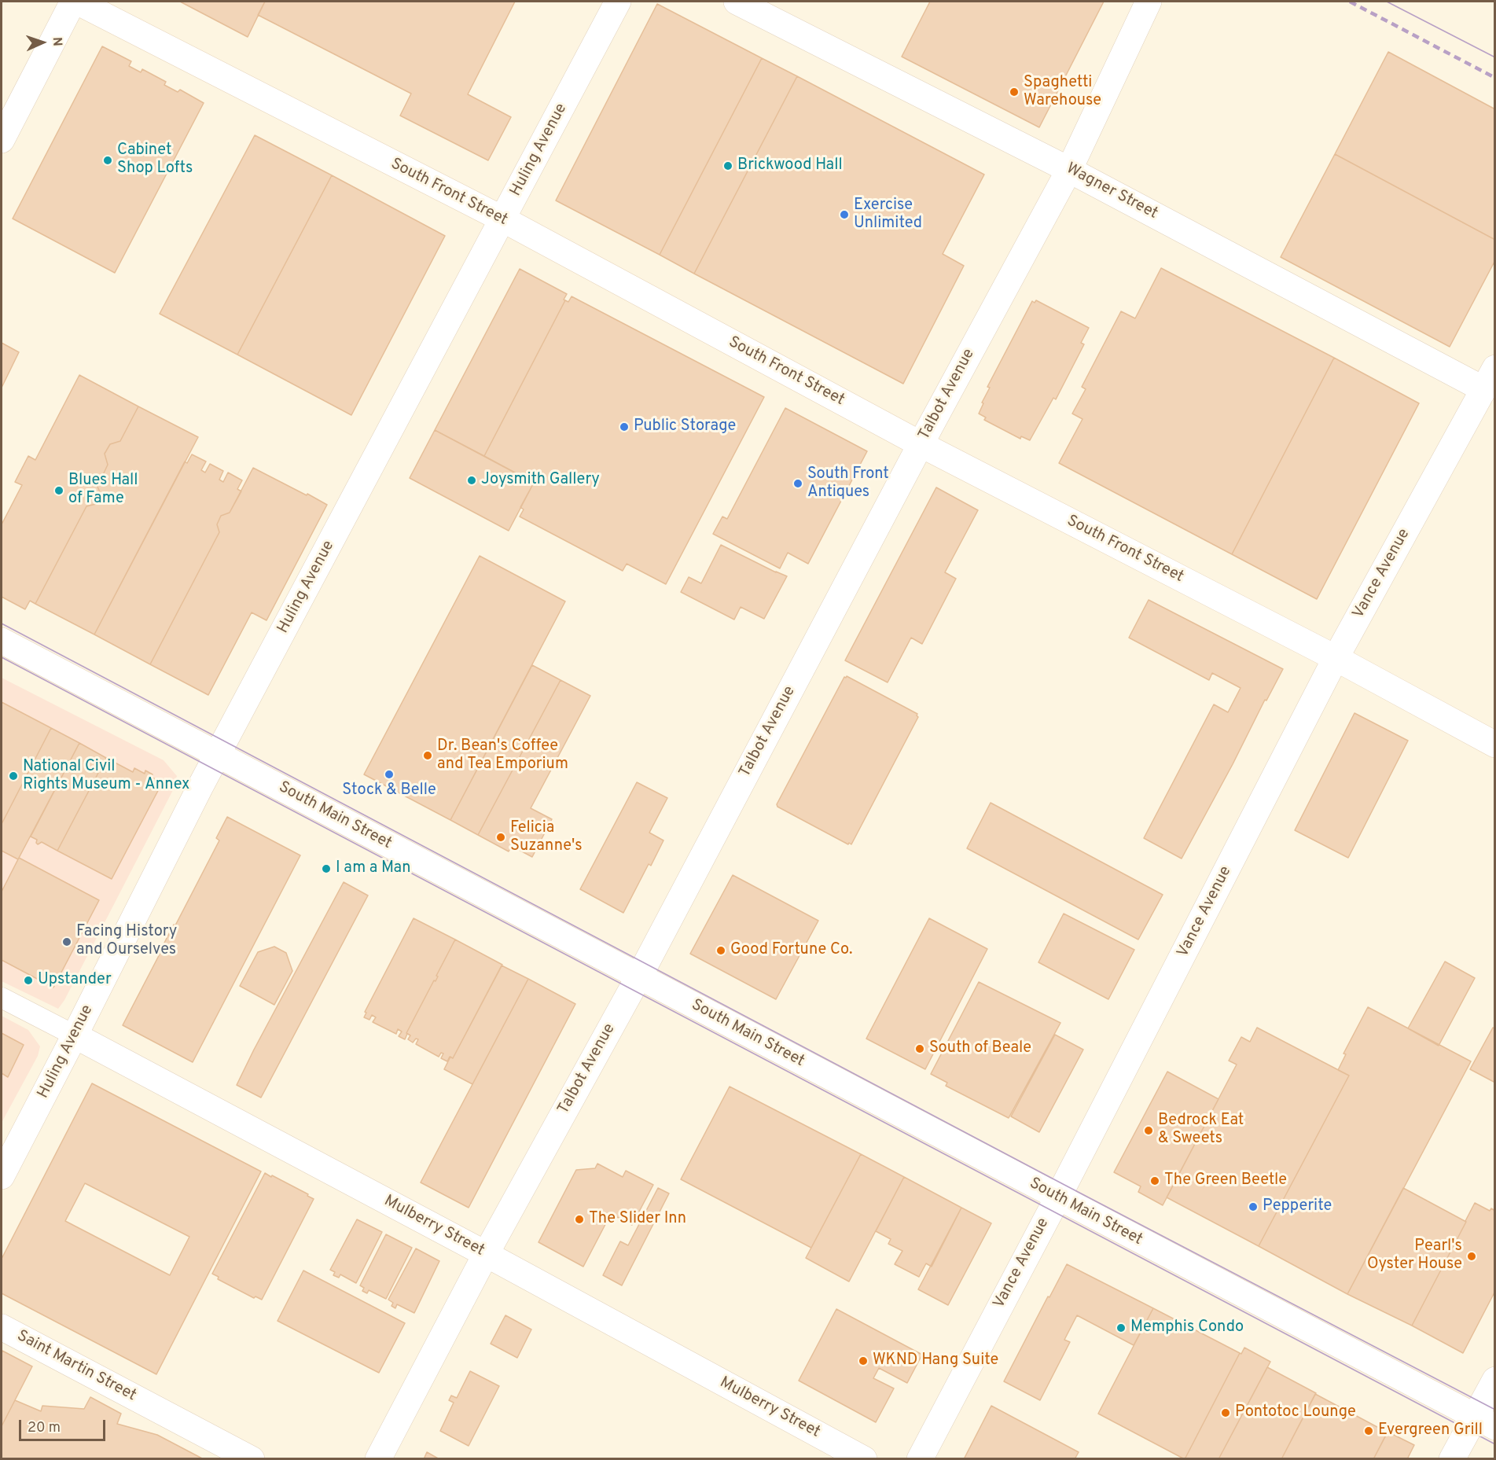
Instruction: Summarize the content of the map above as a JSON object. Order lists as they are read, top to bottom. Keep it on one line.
{"streets":{"street":["Huling Avenue","Wagner Street","South Front Street","Talbot Avenue","Vance Avenue","South Main Street","Mulberry Street","Saint Martin Street"]},"crossings":[["Huling Avenue","South Front Street"],["Huling Avenue","South Main Street"],["Huling Avenue","Mulberry Street"],["Wagner Street","Talbot Avenue"],["Wagner Street","Vance Avenue"],["South Front Street","Talbot Avenue"],["South Front Street","Vance Avenue"],["Talbot Avenue","South Main Street"],["Talbot Avenue","Mulberry Street"],["Vance Avenue","South Main Street"]],"places":["Spaghetti Warehouse","Cabinet Shop Lofts","Brickwood Hall","Exercise Unlimited","Public Storage","Joysmith Gallery","South Front Antiques","Blues Hall of Fame","Dr. Bean's Coffee and Tea Emporium","Stock & Belle","National Civil Rights Museum - Annex","Felicia Suzanne's","I am a Man","Facing History and Ourselves","Good Fortune Co.","Upstander","South of Beale","Bedrock Eat & Sweets","The Green Beetle","Pepperite","The Slider Inn","Pearl's Oyster House","Memphis Condo","WKND Hang Suite","Pontotoc Lounge","Evergreen Grill"],"scale_bar":"20 m","north":"right"}
